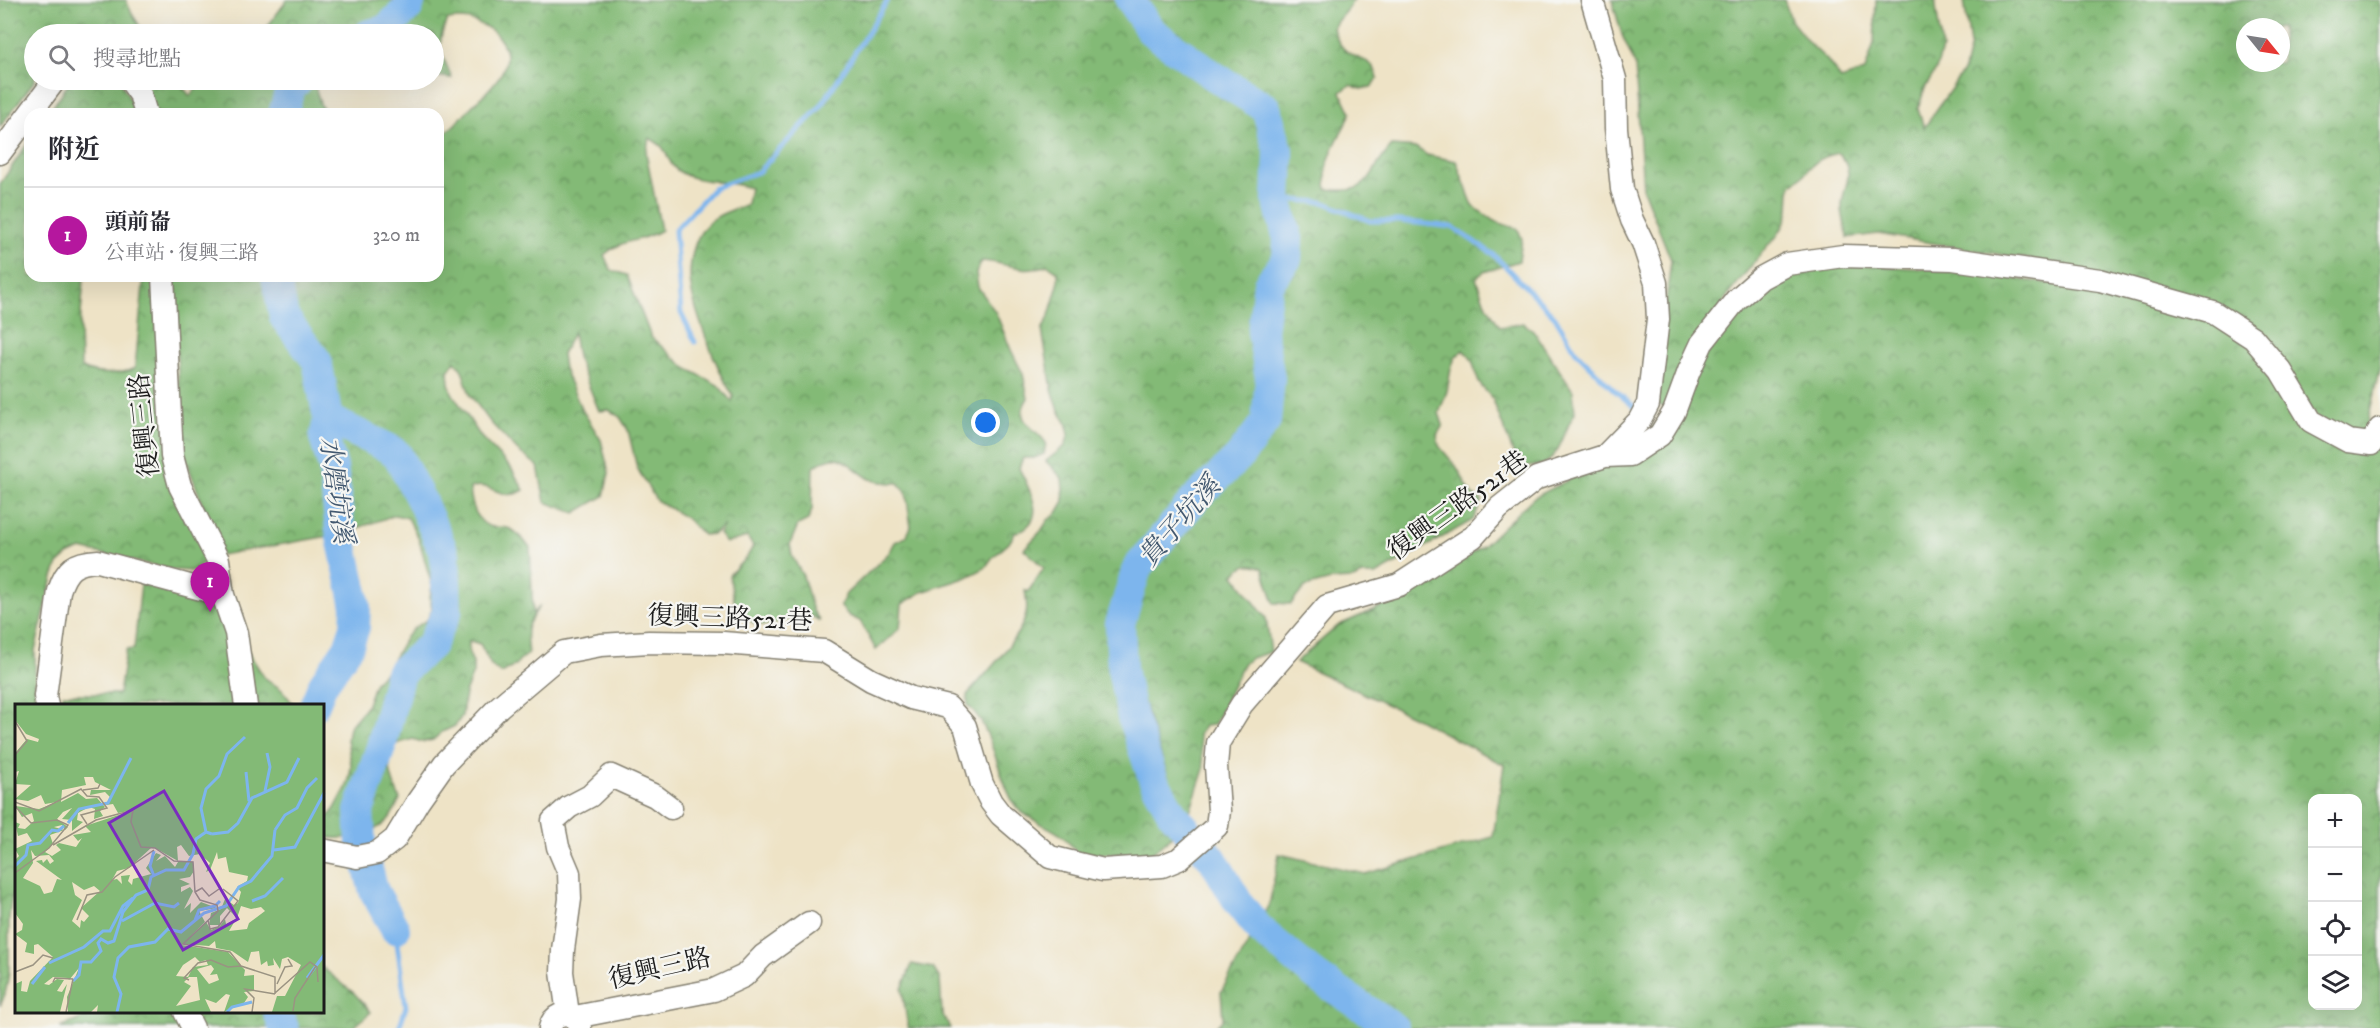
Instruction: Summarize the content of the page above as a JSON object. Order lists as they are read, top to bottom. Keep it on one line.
{"streets":{"street":["復興三路","復興三路521巷"]},"water":["水磨坑溪","貴子坑溪"],"north":"bottom right","page":{"search":"搜尋地點","heading":"附近","list":[{"mark":"1","name":"頭前崙","note":"公車站 · 復興三路","value":"320 m"}],"pins":"1","map_buttons":["+","−"]}}
